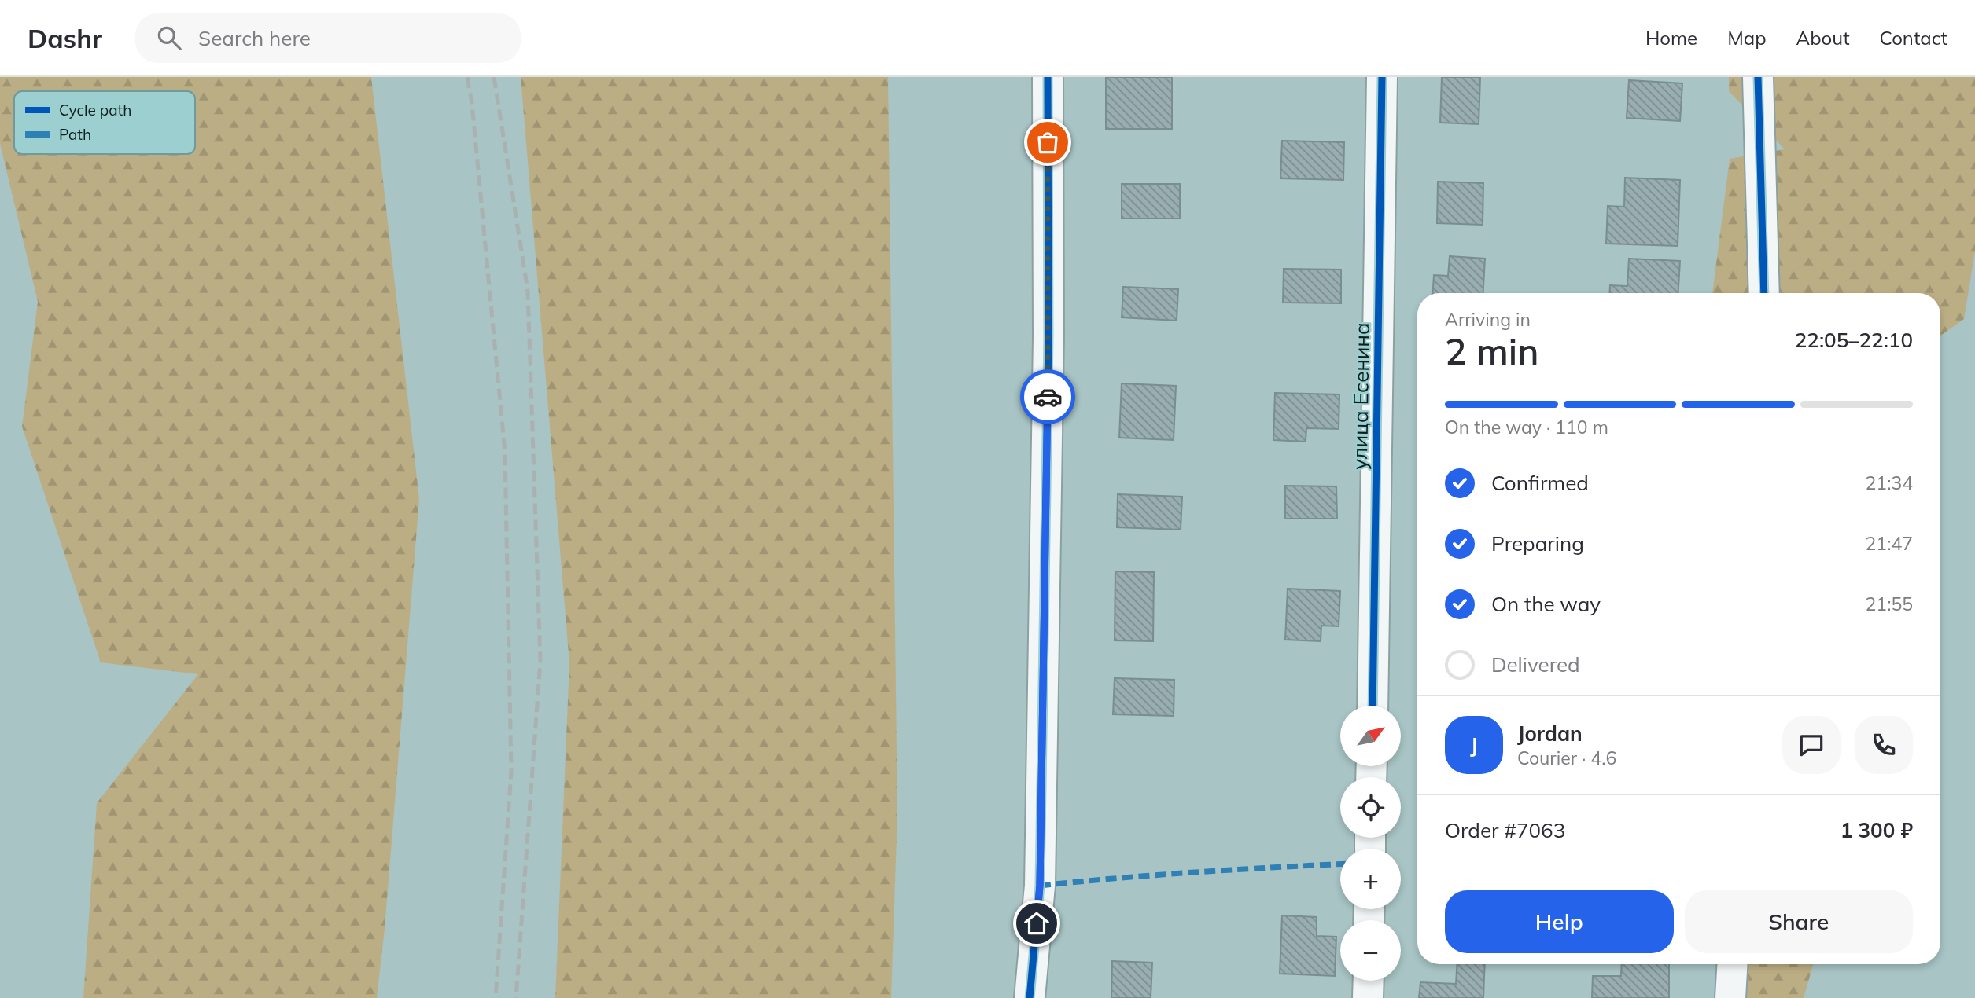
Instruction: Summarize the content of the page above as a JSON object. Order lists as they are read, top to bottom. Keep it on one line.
{"streets":{"street":["улица Есенина"]},"legend":["Cycle path","Path"],"north":"top right","page":{"header":"Dashr","search":"Search here","nav":["Home","Map","About","Contact"],"heading":["2 min","Arriving in","22:05–22:10"],"panel":["Jordan","Courier · 4.6","Order #7063","1 300 ₽"],"bar":"On the way · 110 m","list":[["Confirmed","21:34"],["Preparing","21:47"],["On the way","21:55"],"Delivered"],"map_buttons":["+","−"],"round":"J","buttons":["Help","Share"]}}
